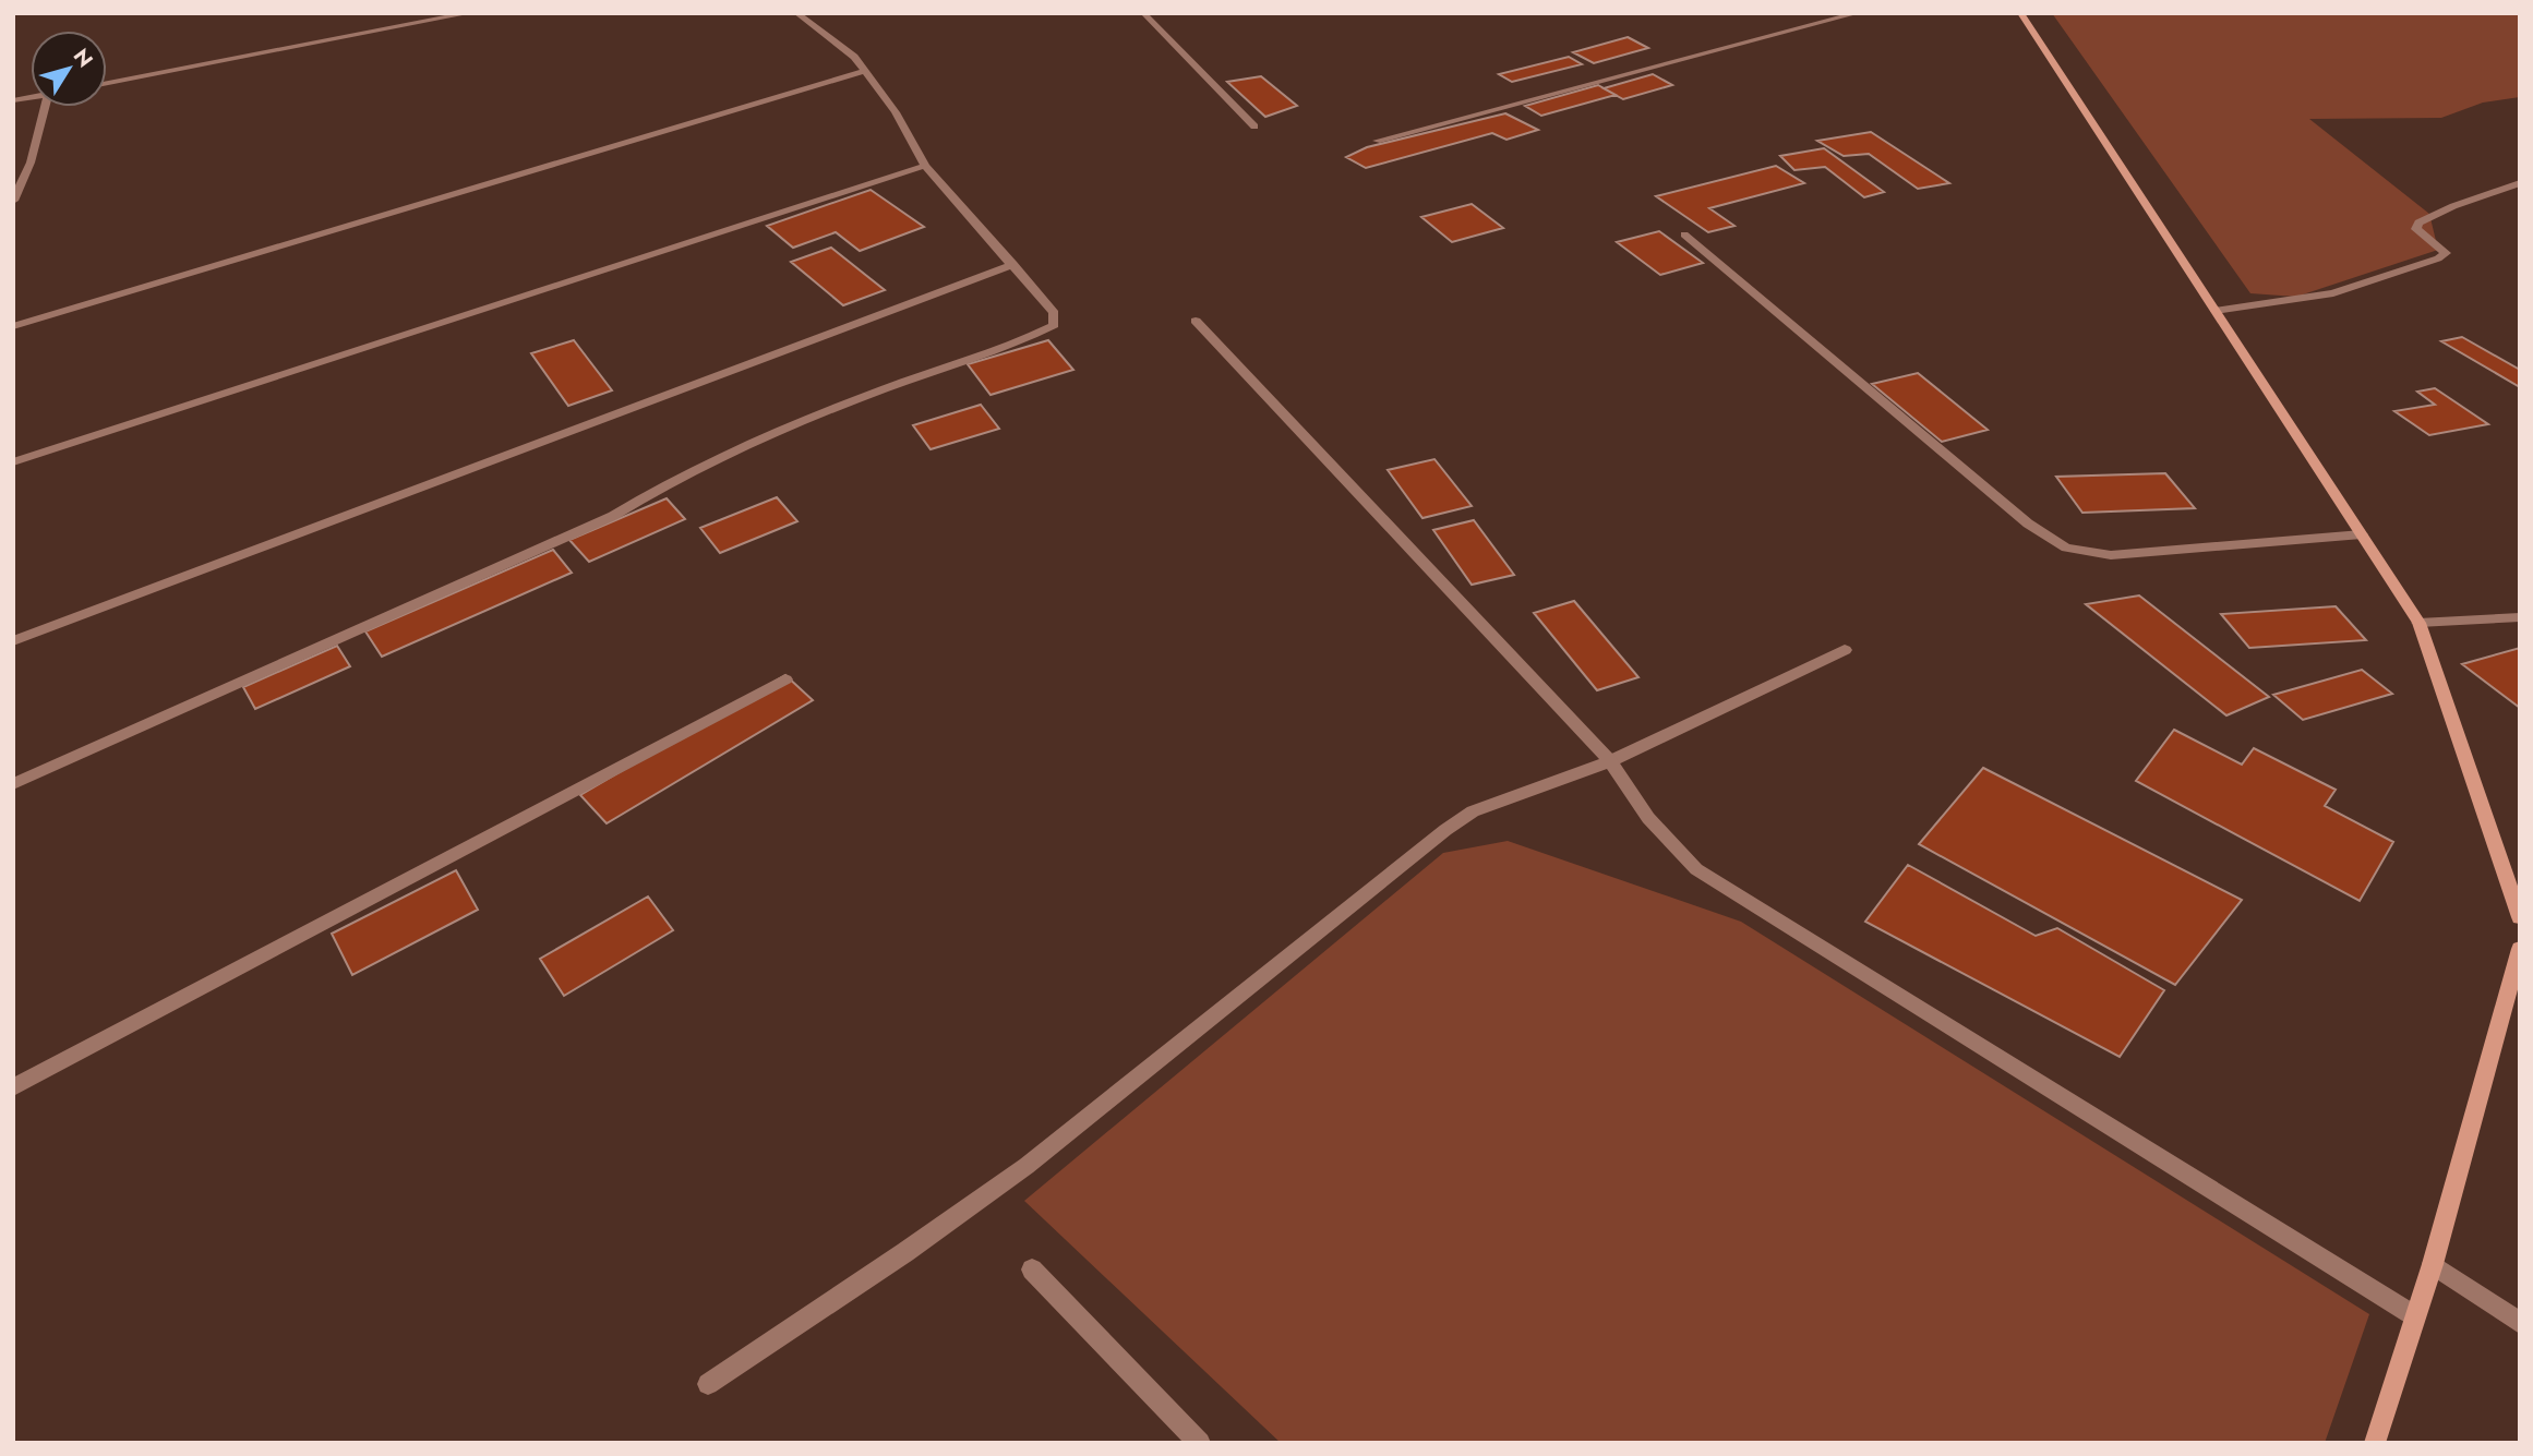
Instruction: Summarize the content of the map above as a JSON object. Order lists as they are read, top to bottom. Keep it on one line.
{"north":"top right"}
